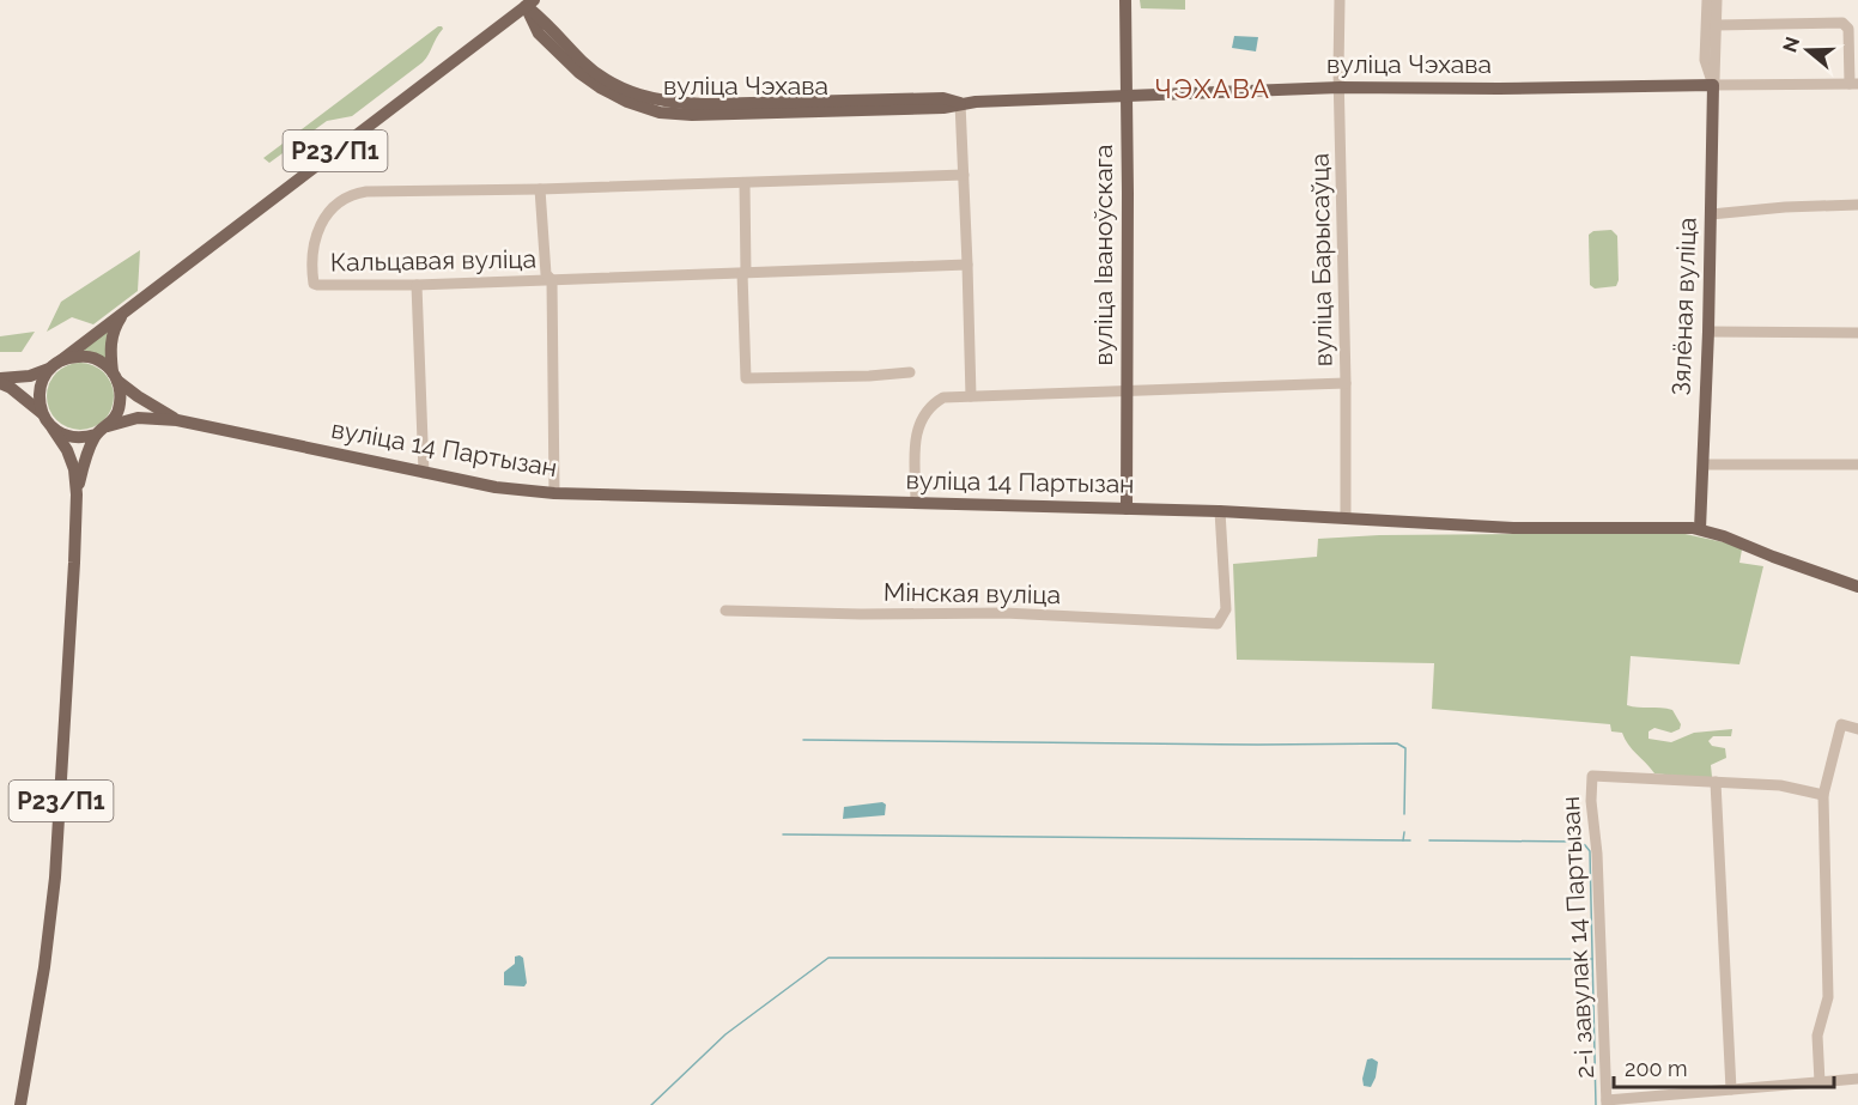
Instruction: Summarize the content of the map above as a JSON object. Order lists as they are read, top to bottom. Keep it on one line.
{"streets":{"main road":["вуліца Чэхава","Р23/П1","вуліца Іваноўскага","Зялёная вуліца","вуліца 14 Партызан"],"street":["вуліца Барысаўца","Кальцавая вуліца","Мінская вуліца","2-і завулак 14 Партызан"]},"crossings":[["вуліца Чэхава","Р23/П1"],["вуліца Чэхава","вуліца Іваноўскага"],["вуліца Чэхава","вуліца Барысаўца"],["вуліца Чэхава","Зялёная вуліца"],["Р23/П1","вуліца 14 Партызан"],["вуліца Іваноўскага","вуліца 14 Партызан"],["вуліца Барысаўца","вуліца 14 Партызан"],["Зялёная вуліца","вуліца 14 Партызан"],["вуліца 14 Партызан","Мінская вуліца"]],"districts":["ЧЭХАВА"],"scale_bar":"200 m","north":"left"}
